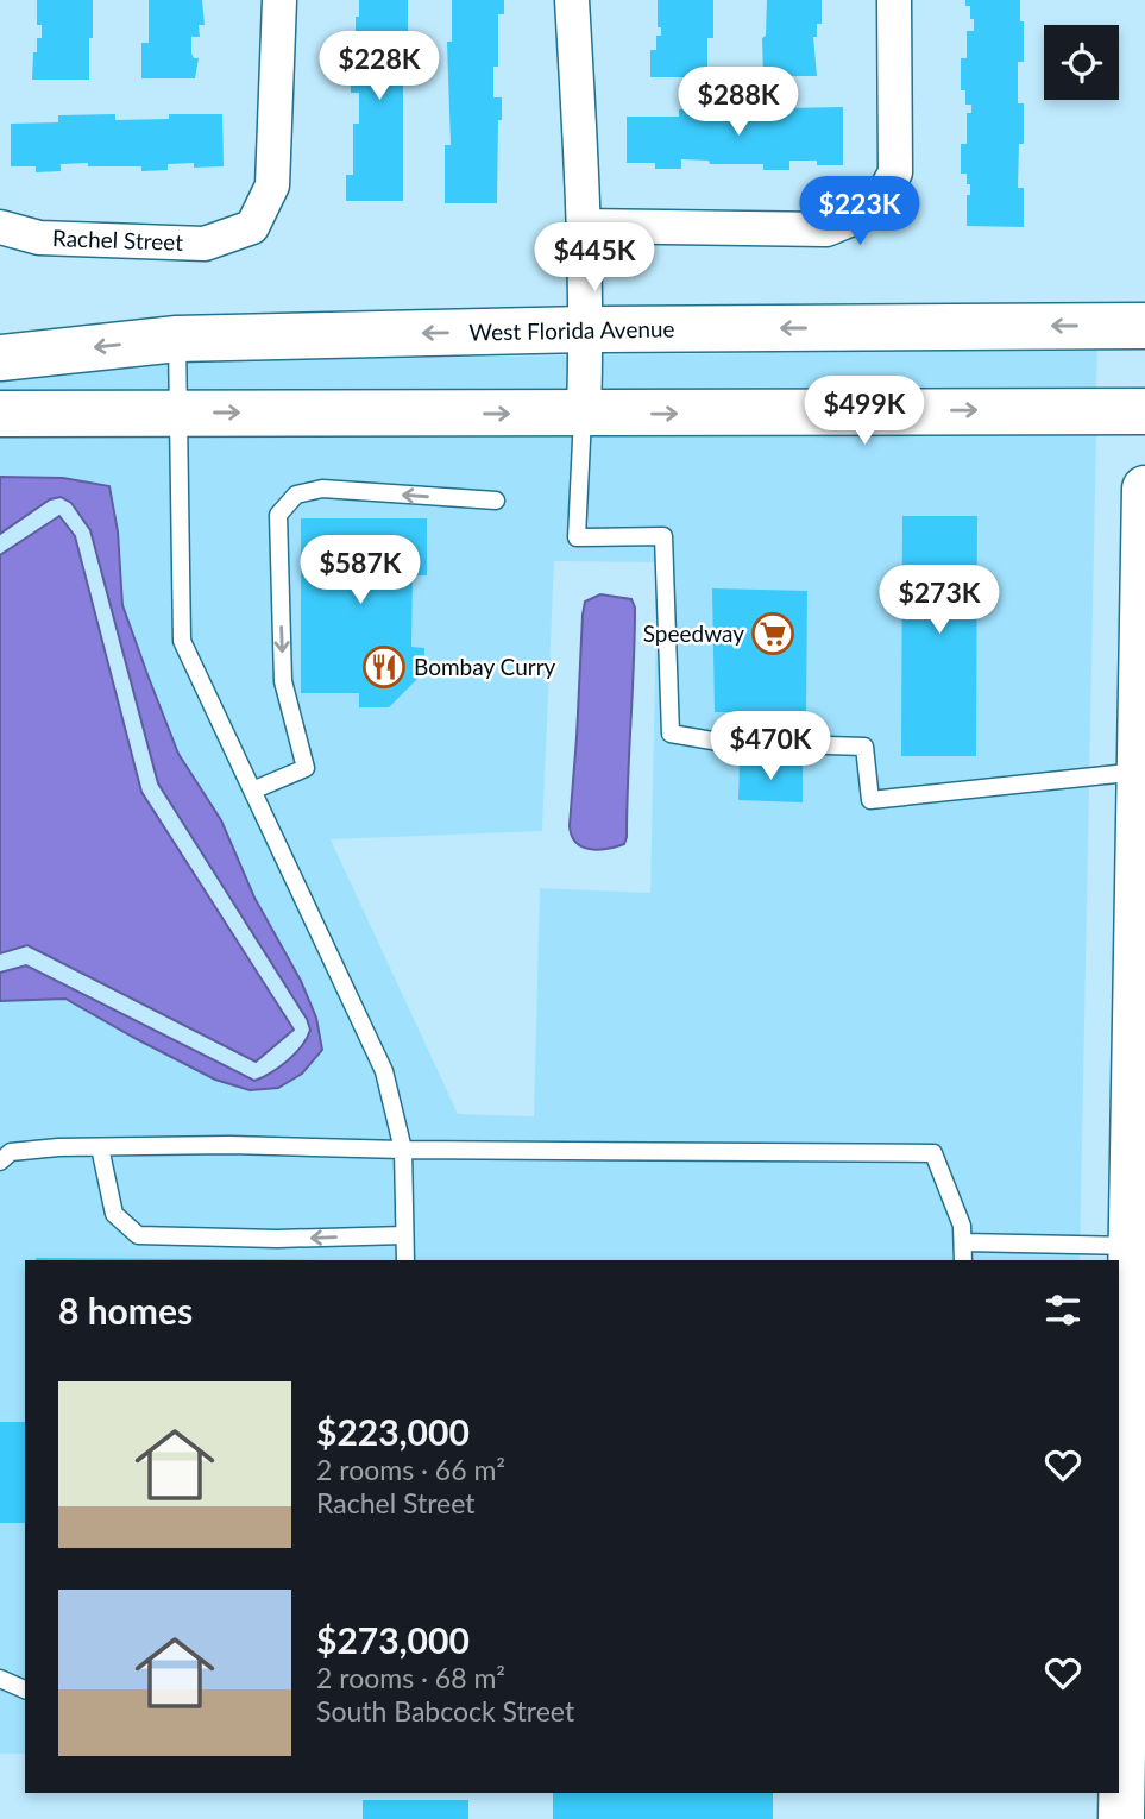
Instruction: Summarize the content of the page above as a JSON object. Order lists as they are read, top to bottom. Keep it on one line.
{"streets":{"street":["Rachel Street","West Florida Avenue"]},"places":{"supermarket":["Speedway"],"restaurant":["Bombay Curry"]},"page":{"price":["$228K","$288K","$223K","$445K","$499K","$587K","$273K","$470K"],"heading":"8 homes","list":[{"name":"$223,000","note":"2 rooms · 66 m² · Rachel Street"},{"name":"$273,000","note":"2 rooms · 68 m² · South Babcock Street"}]}}
